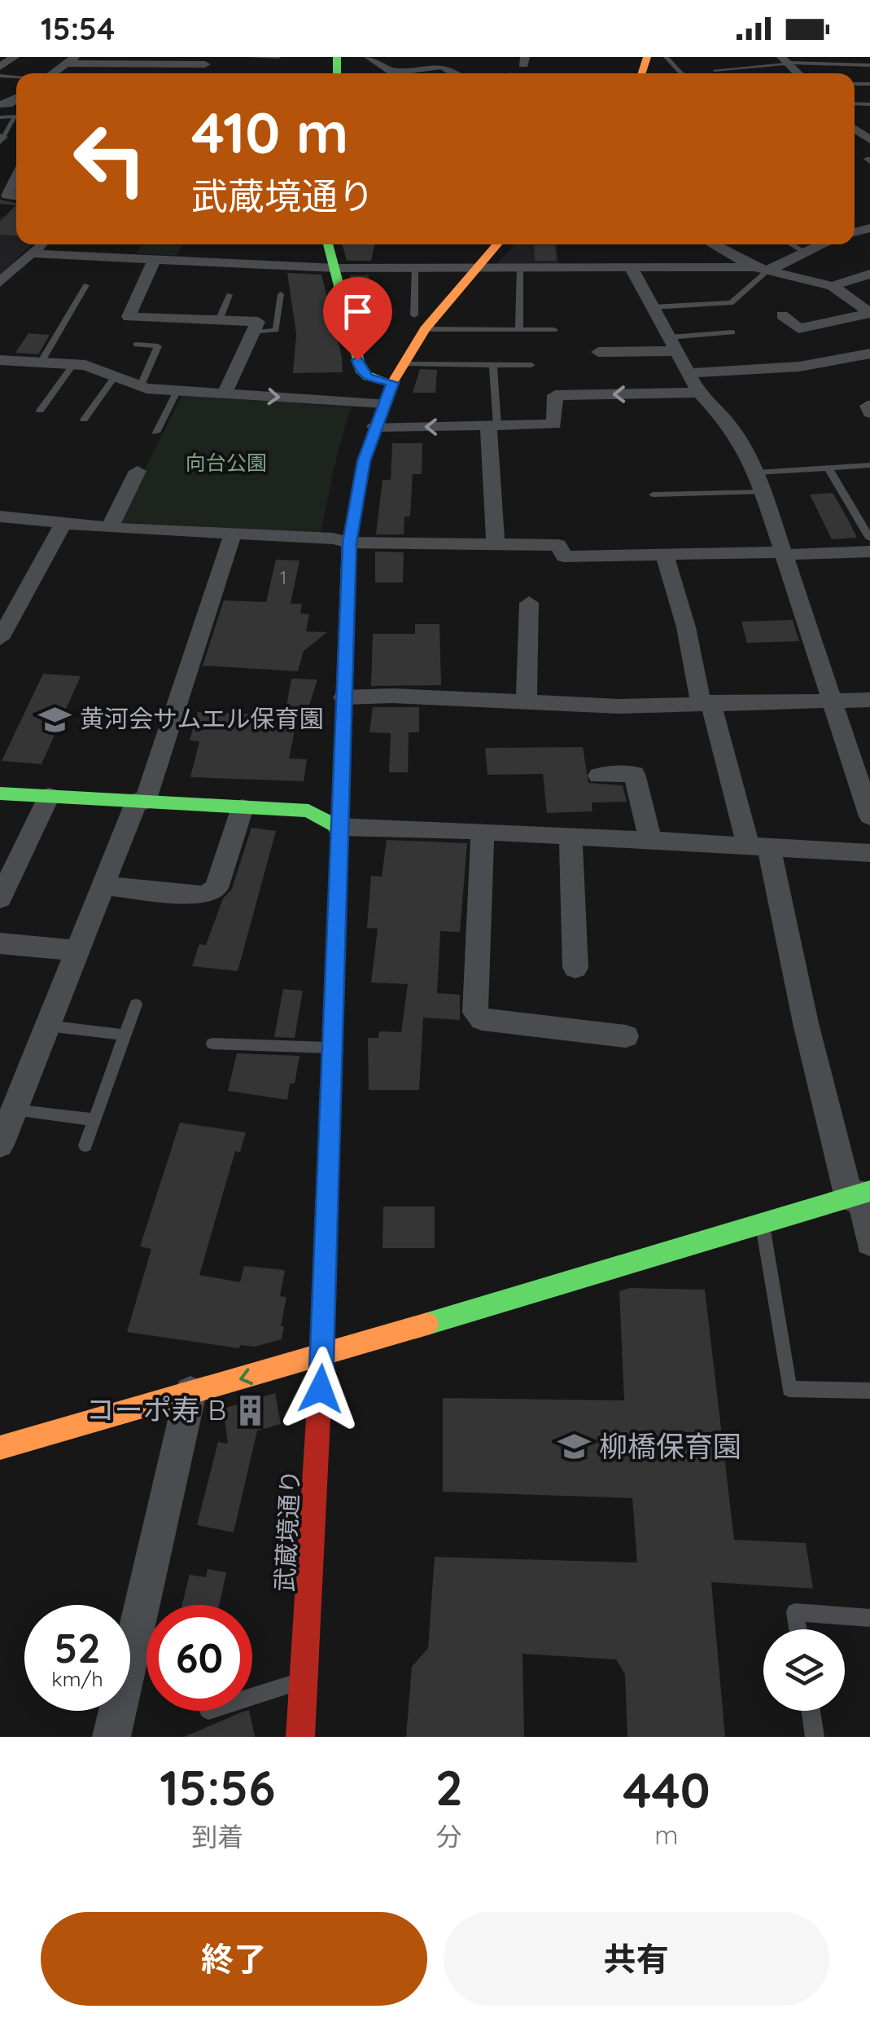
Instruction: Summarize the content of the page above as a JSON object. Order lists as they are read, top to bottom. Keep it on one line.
{"streets":{"main road":["武蔵境通り"]},"parks":["向台公園"],"places":{"school or university":["黄河会サムエル保育園","柳橋保育園"],"building":["コーポ寿 B"]},"house_numbers":["1"],"page":{"status":"15:54","turn":["410 m","武蔵境通り"],"speed":"52 km/h","limit":"60","eta":["15:56","到着","2","分","440","m"],"buttons":["終了","共有"]}}
